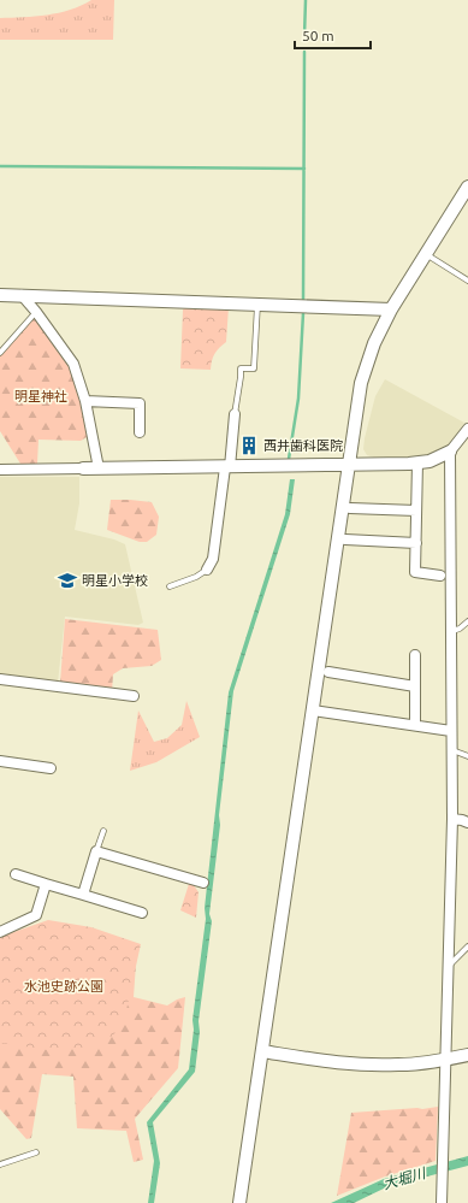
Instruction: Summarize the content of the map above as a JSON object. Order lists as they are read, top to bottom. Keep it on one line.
{"water":["大堀川"],"parks":["明星神社","水池史跡公園"],"places":{"building":["西井歯科医院"],"school or university":["明星小学校"]},"scale_bar":"50 m"}
